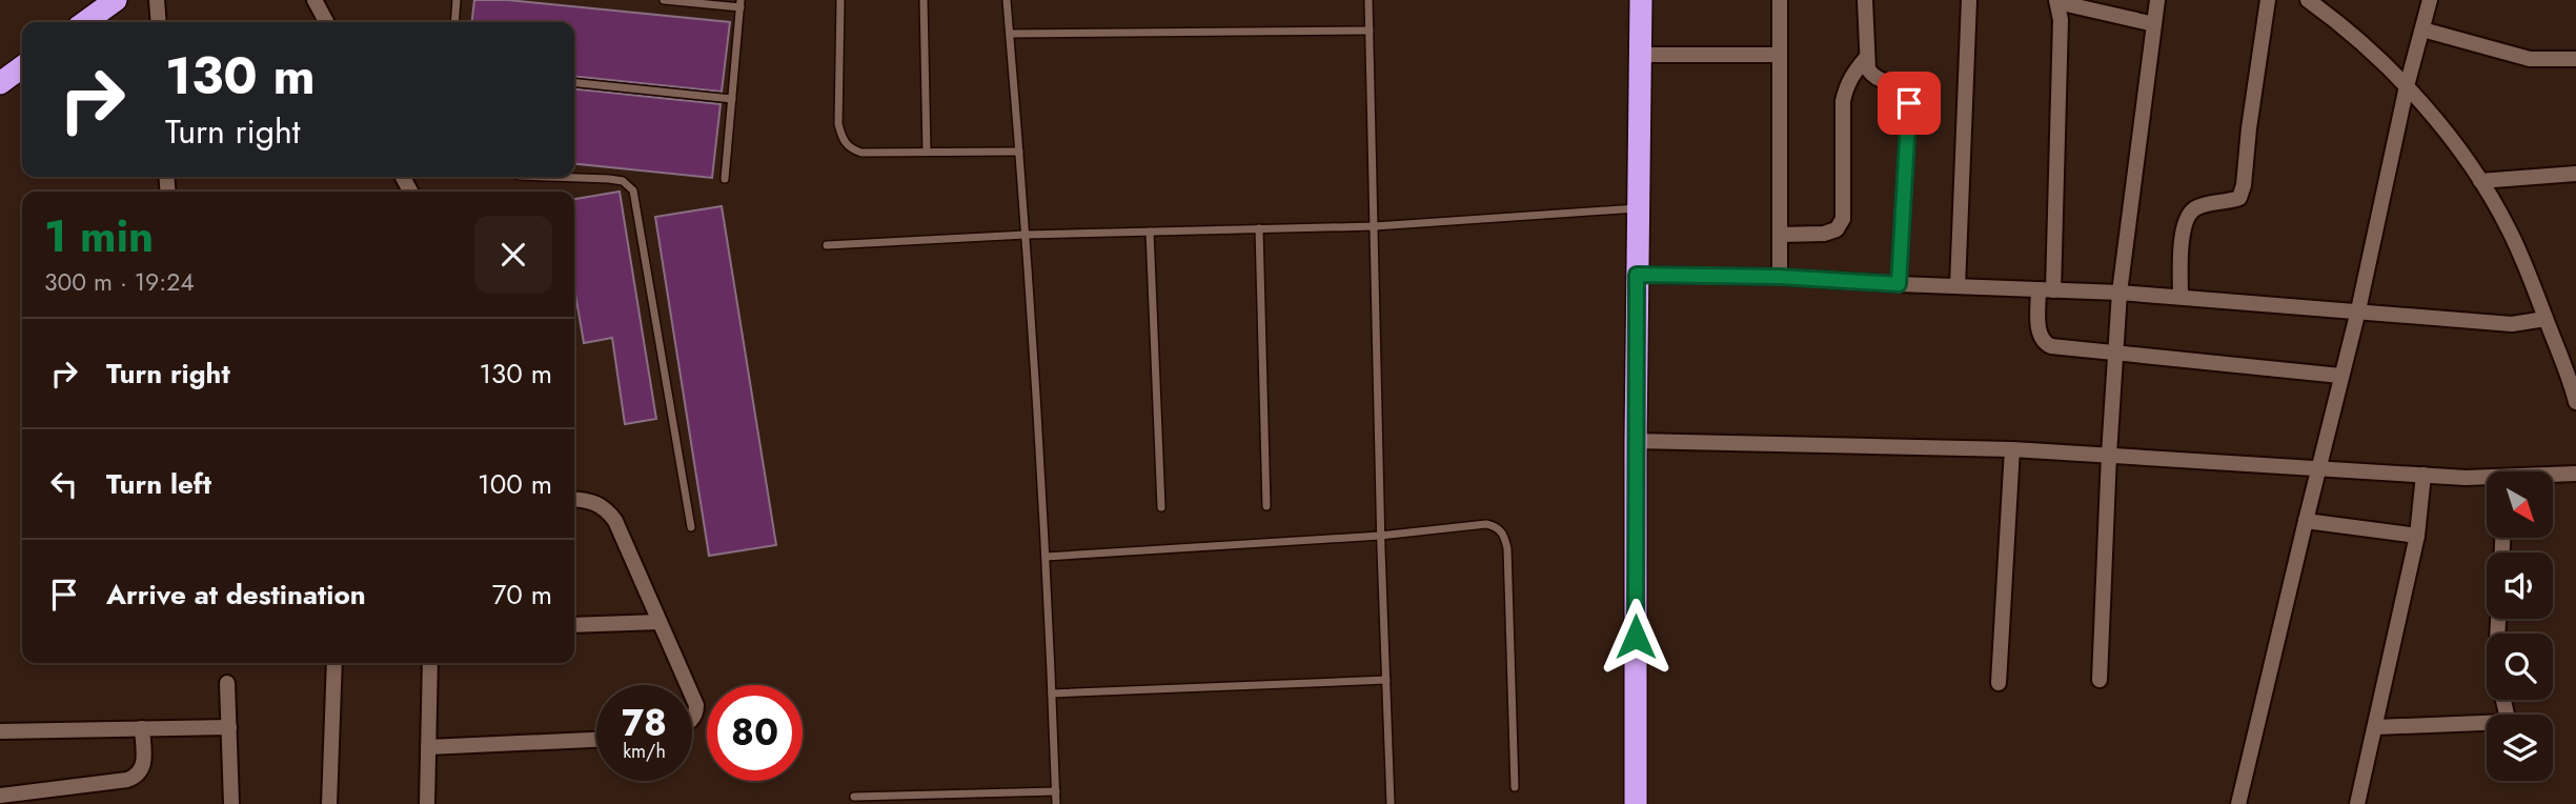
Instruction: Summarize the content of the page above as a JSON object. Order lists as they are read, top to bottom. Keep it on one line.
{"north":"bottom right","page":{"turn":["130 m","Turn right"],"heading":["1 min","300 m · 19:24"],"list":[{"name":"Turn right","value":"130 m"},{"name":"Turn left","value":"100 m"},{"name":"Arrive at destination","value":"70 m"}],"speed":"78 km/h","limit":"80"}}
